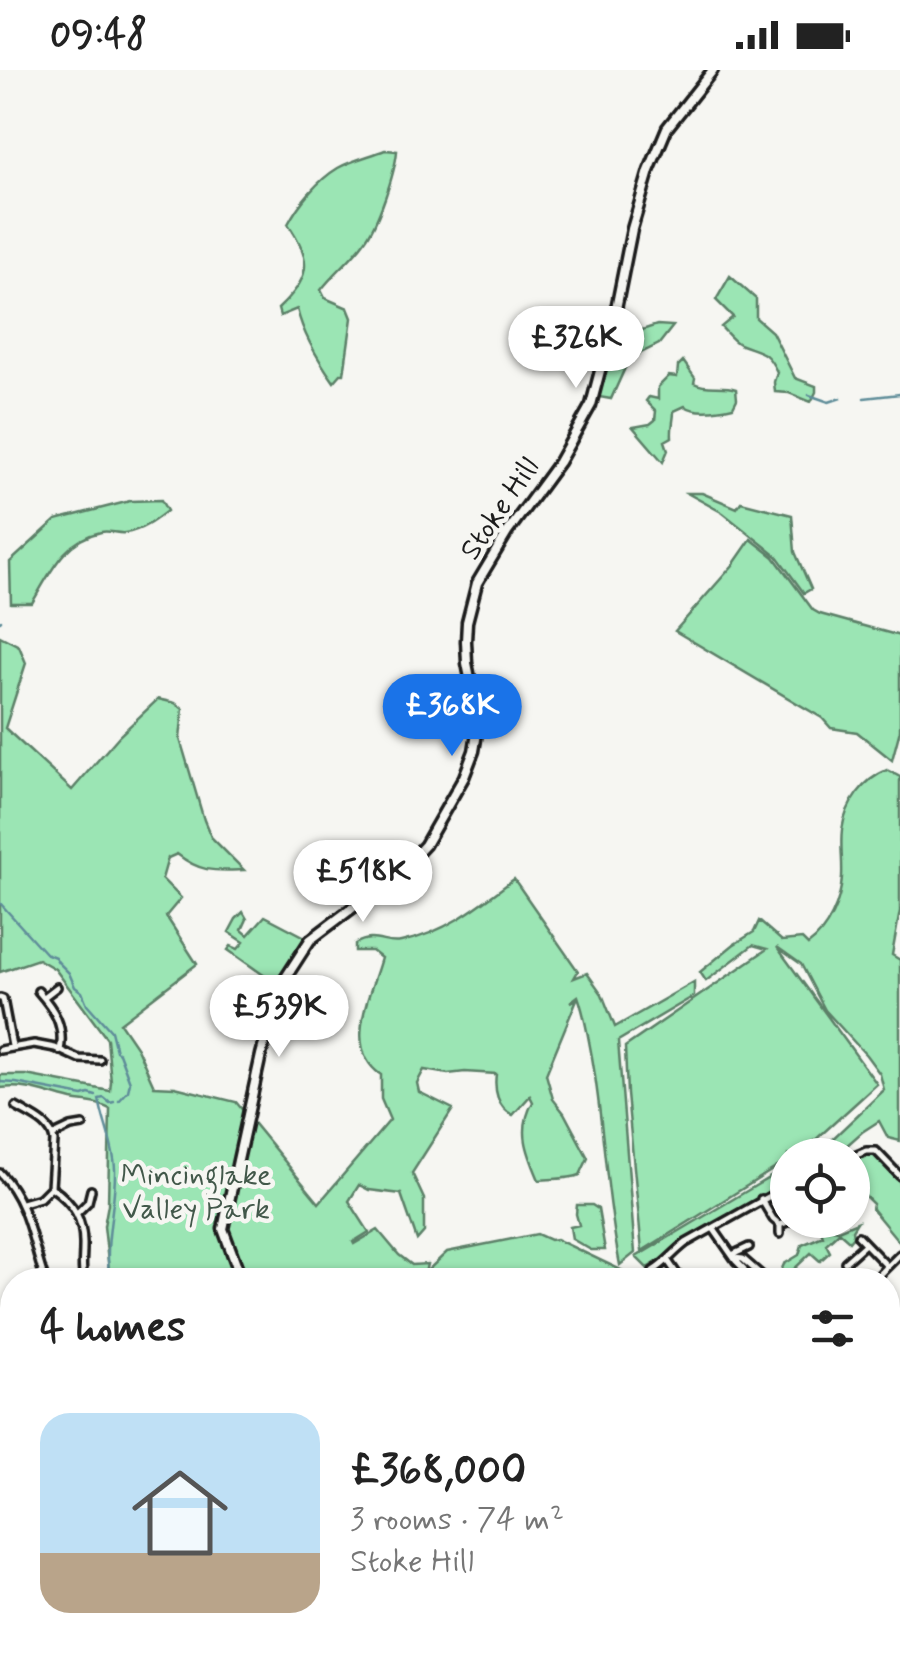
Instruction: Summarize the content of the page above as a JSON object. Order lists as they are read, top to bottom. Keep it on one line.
{"streets":{"street":["Stoke Hill"]},"parks":["Mincinglake Valley Park"],"page":{"status":"09:48","price":["£326K","£368K","£518K","£539K"],"heading":"4 homes","list":[{"name":"£368,000","note":"3 rooms · 74 m² · Stoke Hill"}]}}
